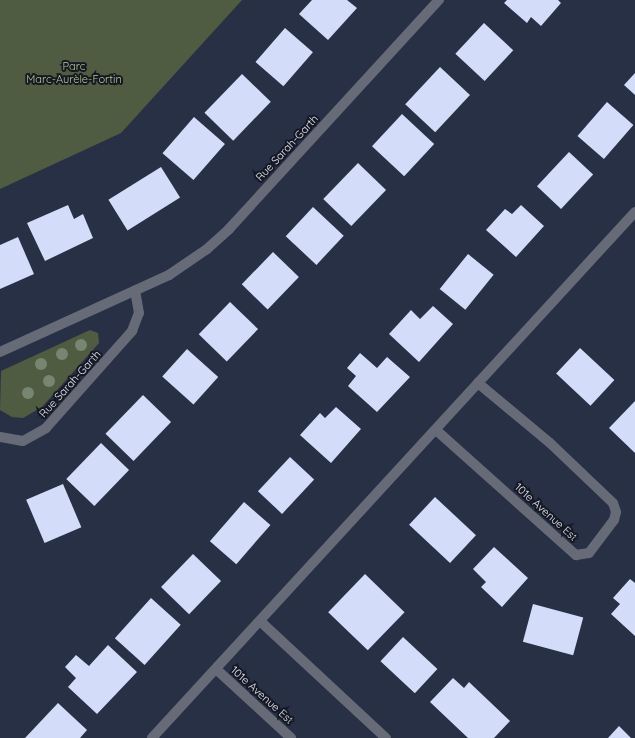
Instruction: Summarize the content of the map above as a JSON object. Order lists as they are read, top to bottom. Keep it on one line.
{"streets":{"street":["Rue Sarah-Garth","101e Avenue Est"]},"parks":["Parc Marc-Aurèle-Fortin"]}
